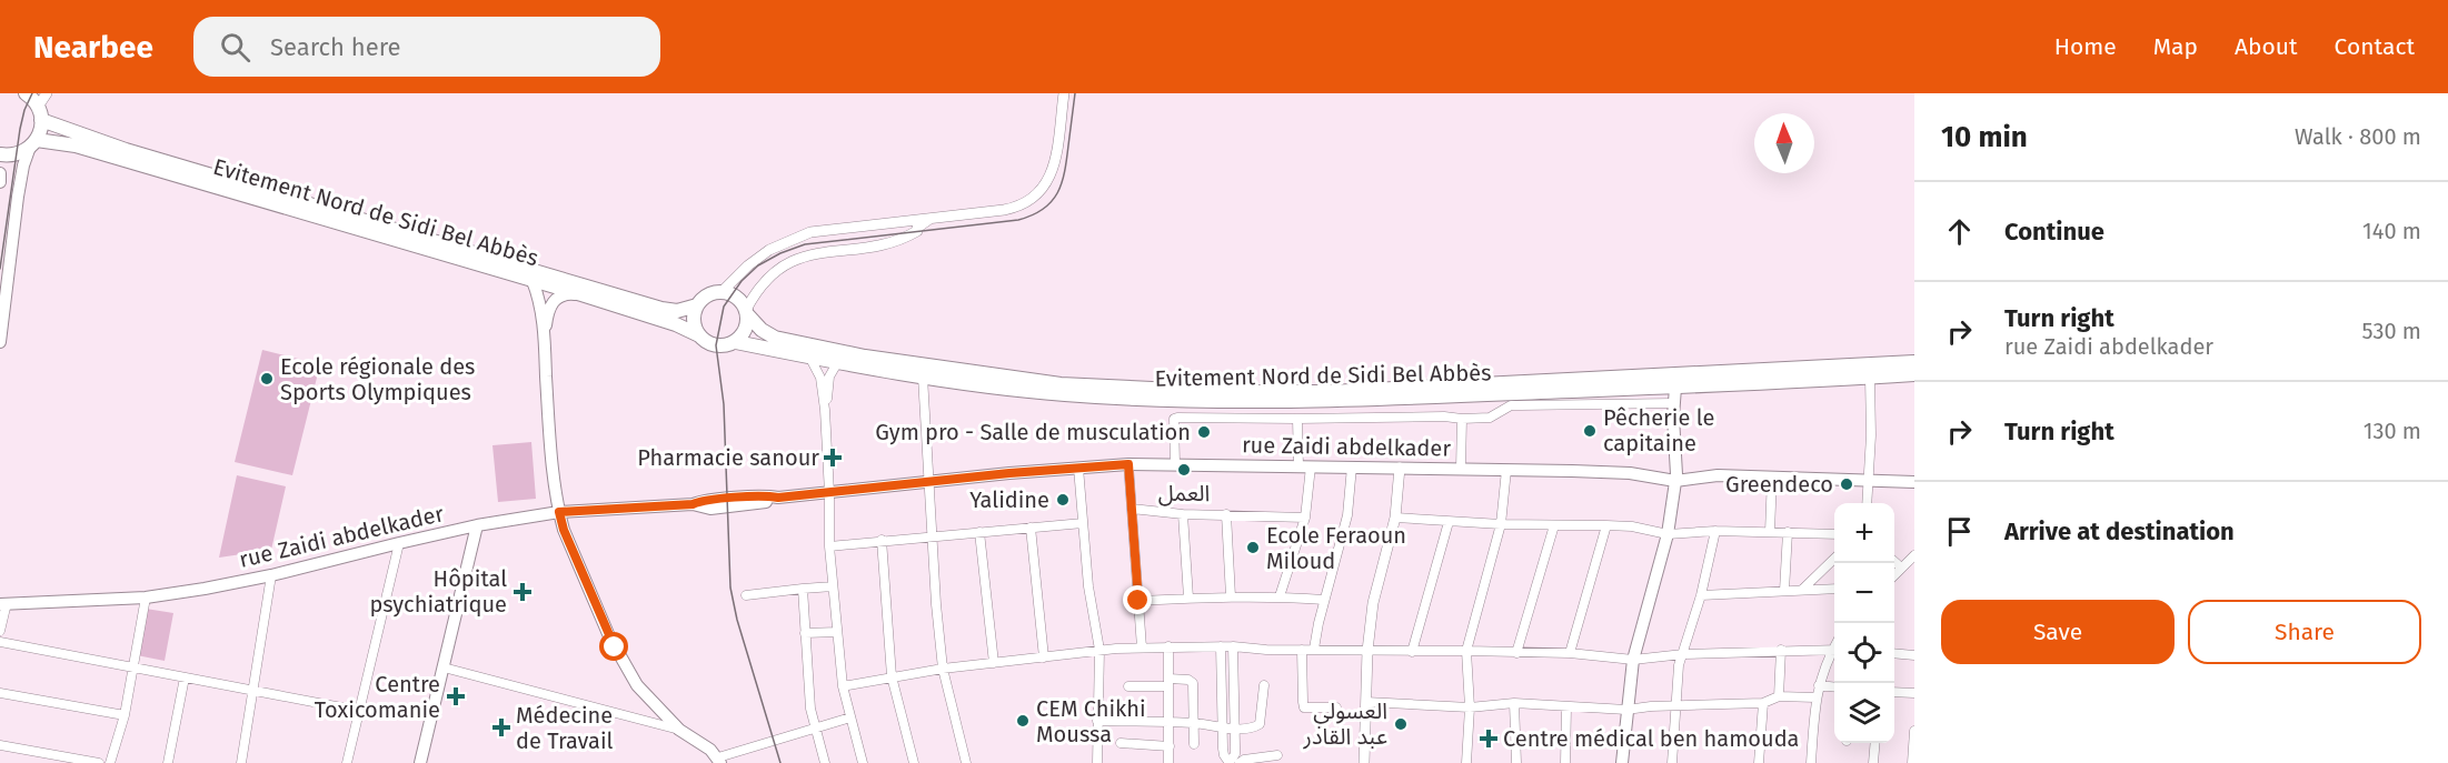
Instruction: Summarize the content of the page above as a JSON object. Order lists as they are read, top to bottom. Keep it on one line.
{"streets":{"highway":["Evitement Nord de Sidi Bel Abbès"],"main road":["rue Zaidi abdelkader"]},"places":{"other":["Ecole régionale des Sports Olympiques","Pêcherie le capitaine","Gym pro - Salle de musculation","العمل","Greendeco","Yalidine","Ecole Feraoun Miloud","CEM Chikhi Moussa","العسولي عبد القادر"],"health":["Pharmacie sanour","Hôpital psychiatrique","Centre Toxicomanie","Médecine de Travail","Centre médical ben hamouda"]},"north":"top","page":{"header":"Nearbee","search":"Search here","nav":["Home","Map","About","Contact"],"heading":["10 min","Walk · 800 m"],"list":[["Continue","140 m"],["Turn right","rue Zaidi abdelkader","530 m"],["Turn right","130 m"],"Arrive at destination"],"map_buttons":["+","−"],"buttons":["Save","Share"]}}
